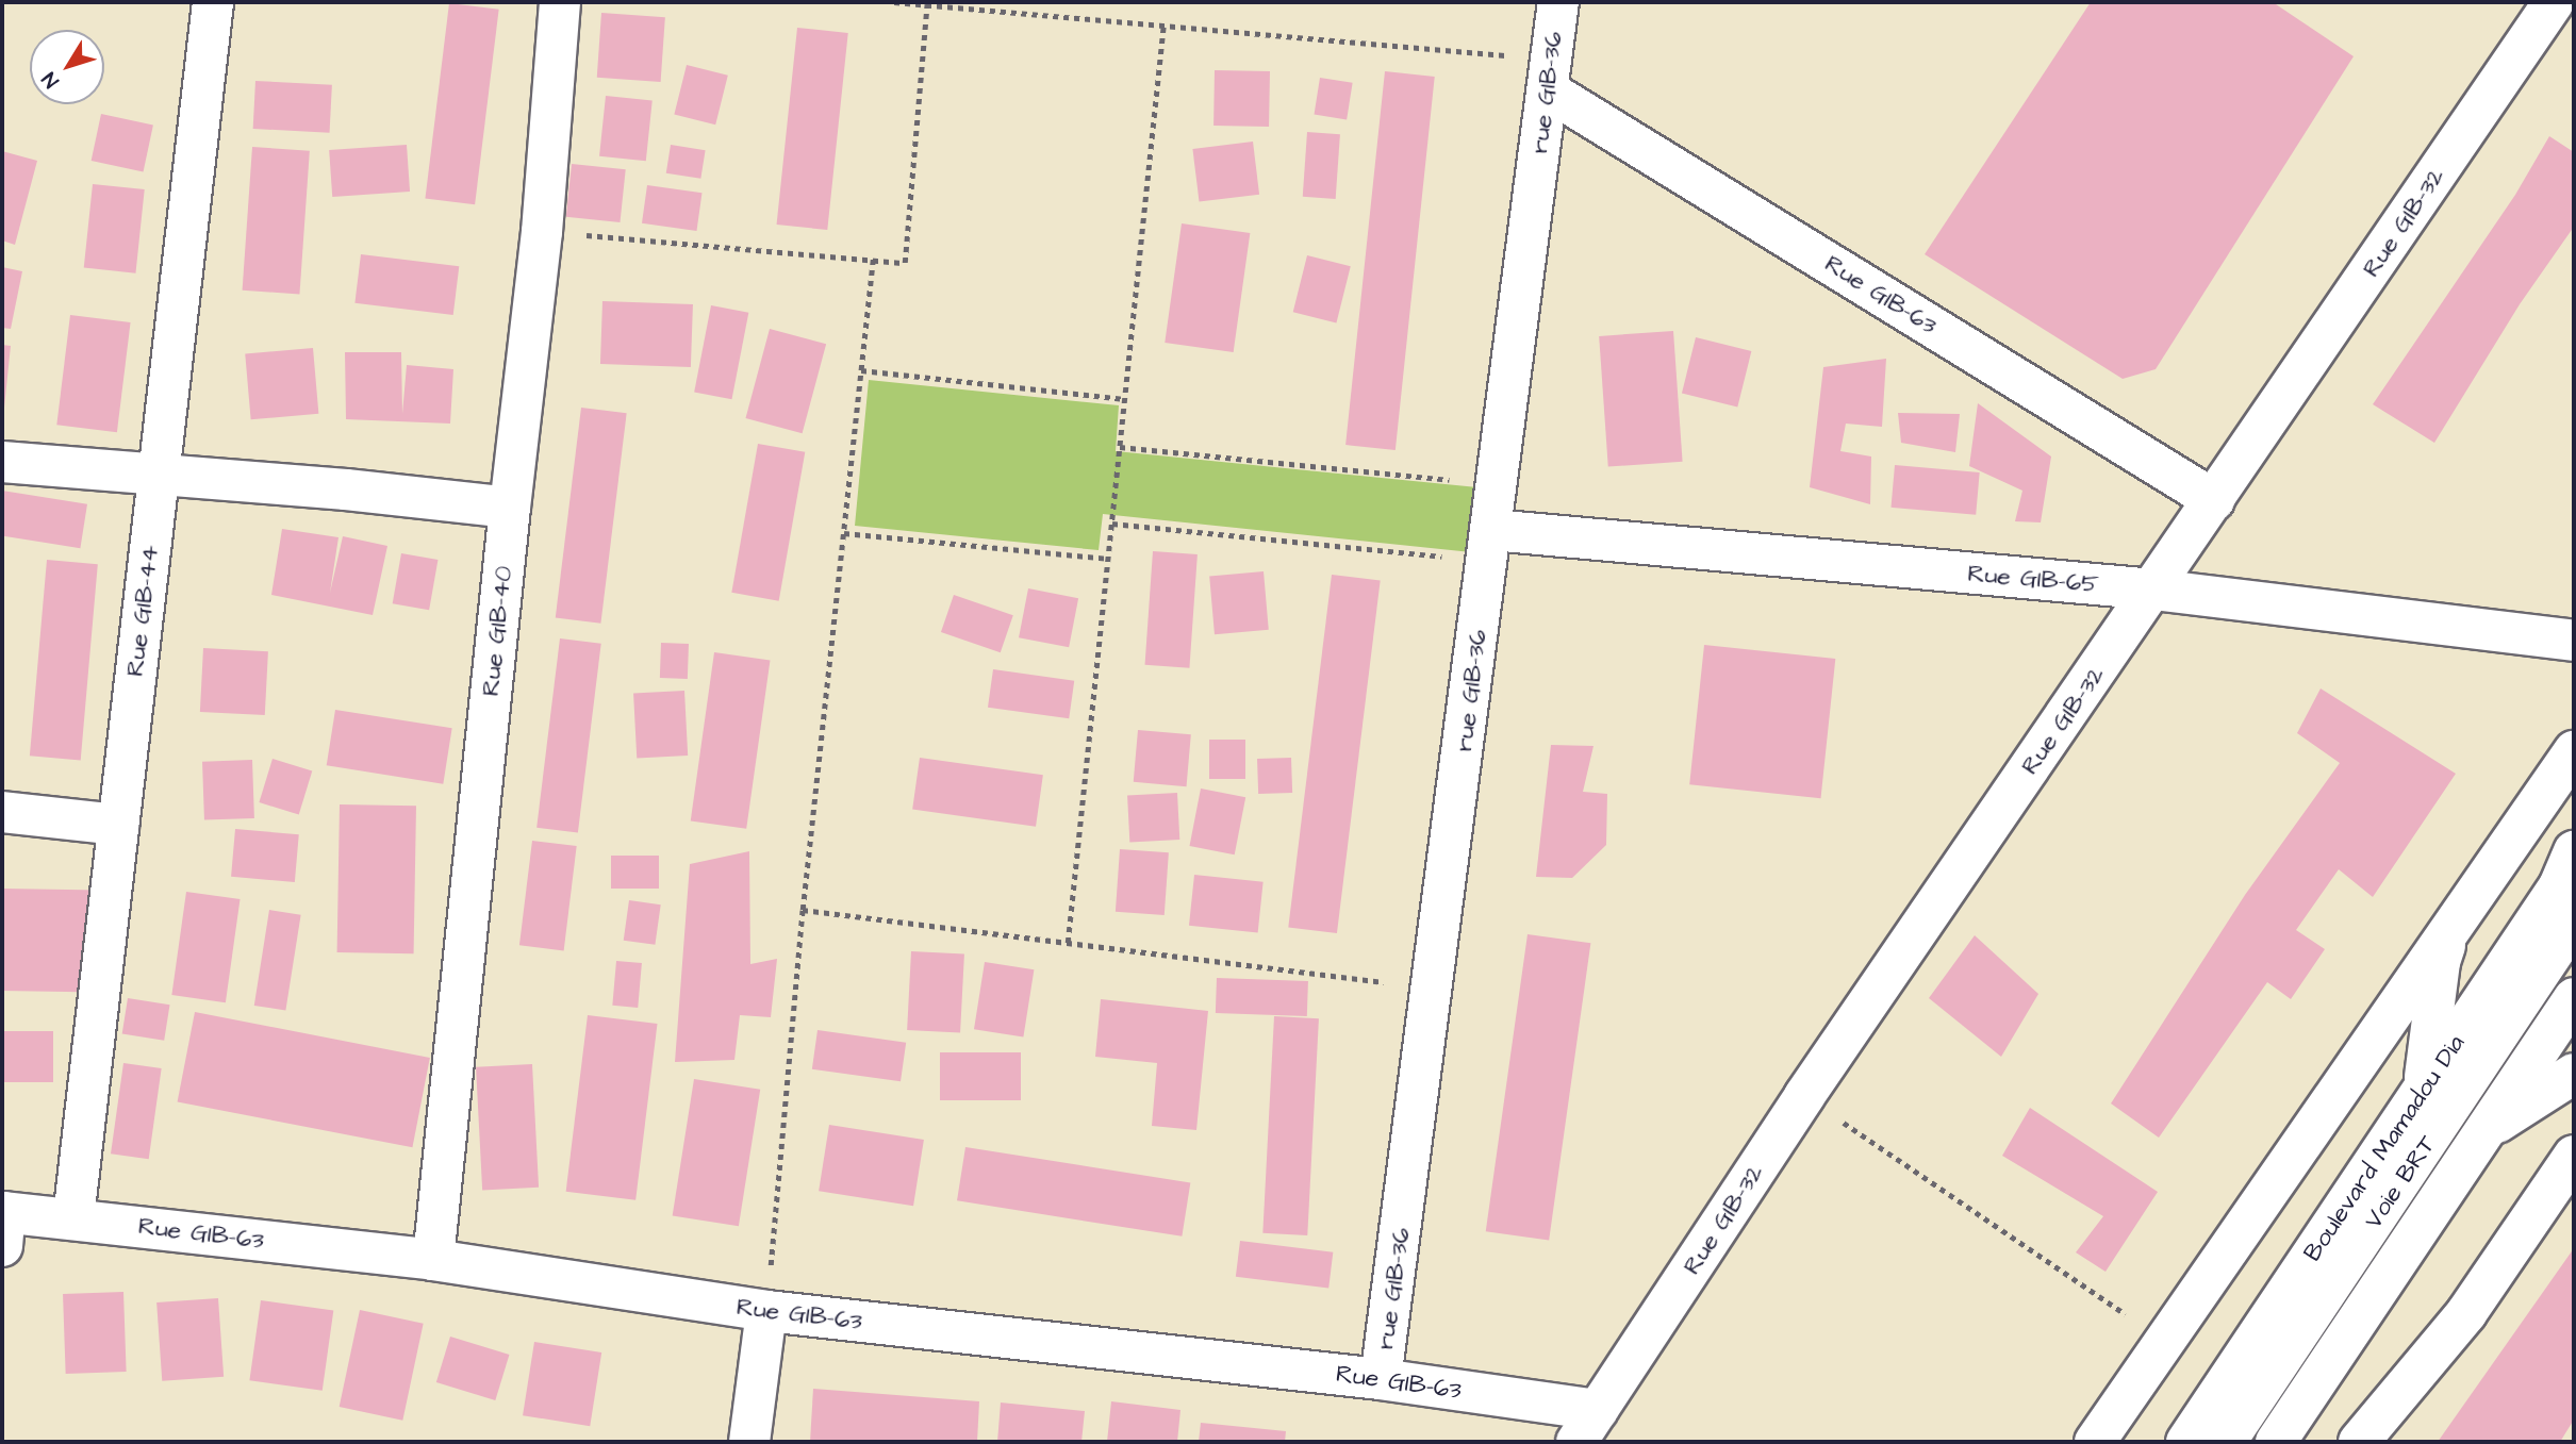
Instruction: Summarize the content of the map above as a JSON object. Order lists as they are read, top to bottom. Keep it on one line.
{"streets":{"street":["rue GIB-36","Rue GIB-32","Rue GIB-63","Rue GIB-65","Rue GIB-44","Rue GIB-40","Boulevard Mamadou Dia","Voie BRT"]},"crossings":[["rue GIB-36","Rue GIB-63"],["rue GIB-36","Rue GIB-65"],["Rue GIB-32","Rue GIB-63"],["Rue GIB-32","Rue GIB-65"],["Rue GIB-63","Rue GIB-44"],["Rue GIB-63","Rue GIB-40"]],"north":"bottom left"}
